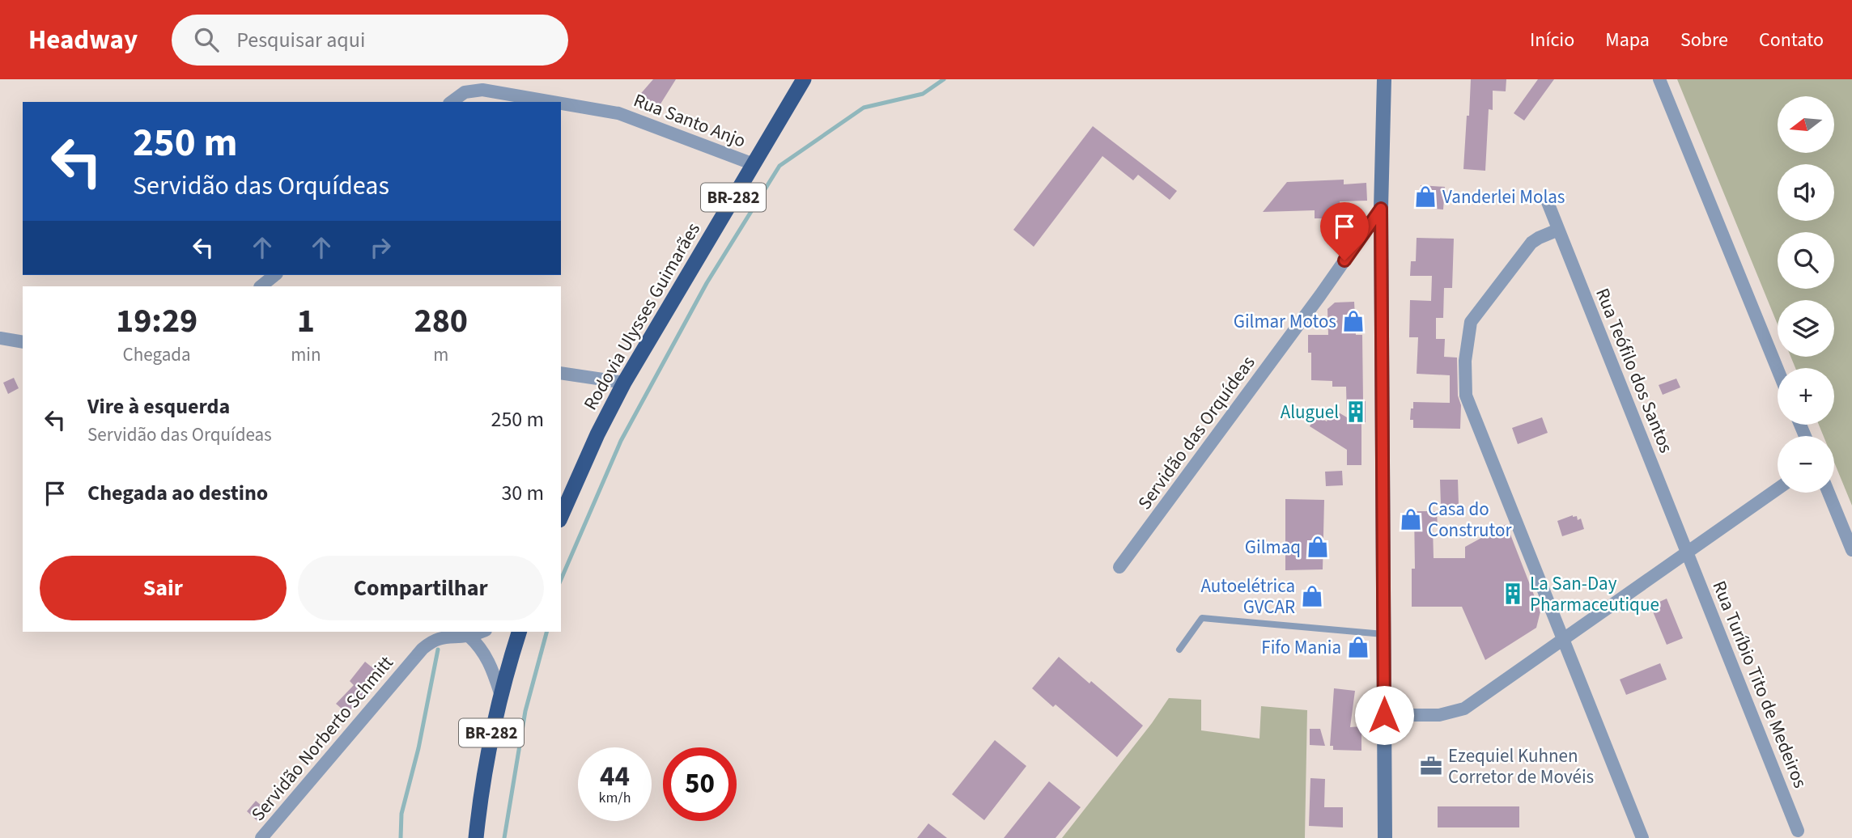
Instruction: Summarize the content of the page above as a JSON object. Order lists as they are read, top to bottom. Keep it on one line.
{"streets":{"highway":["BR-282","Rodovia Ulysses Guimarães"],"street":["Rua Santo Anjo","Rua Teófilo dos Santos","Servidão das Orquídeas","Rua Turíbio Tito de Medeiros","Servidão Norberto Schmitt"]},"crossings":[["Rua Santo Anjo","Rodovia Ulysses Guimarães"],["Rua Teófilo dos Santos","Rua Turíbio Tito de Medeiros"]],"places":{"shop":["Vanderlei Molas","Gilmar Motos","Casa do Construtor","Gilmaq","Autoelétrica GVCAR","Fifo Mania"],"building":["Aluguel","La San-Day Pharmaceutique"],"office":["Ezequiel Kuhnen Corretor de Movéis"]},"north":"left","page":{"header":"Headway","search":"Pesquisar aqui","nav":["Início","Mapa","Sobre","Contato"],"map_buttons":["+","−"],"turn":["250 m","Servidão das Orquídeas"],"eta":["19:29","Chegada","1","min","280","m"],"list":[{"name":"Vire à esquerda","note":"Servidão das Orquídeas","value":"250 m"},{"name":"Chegada ao destino","value":"30 m"}],"buttons":["Sair","Compartilhar"],"speed":"44 km/h","limit":"50"}}
